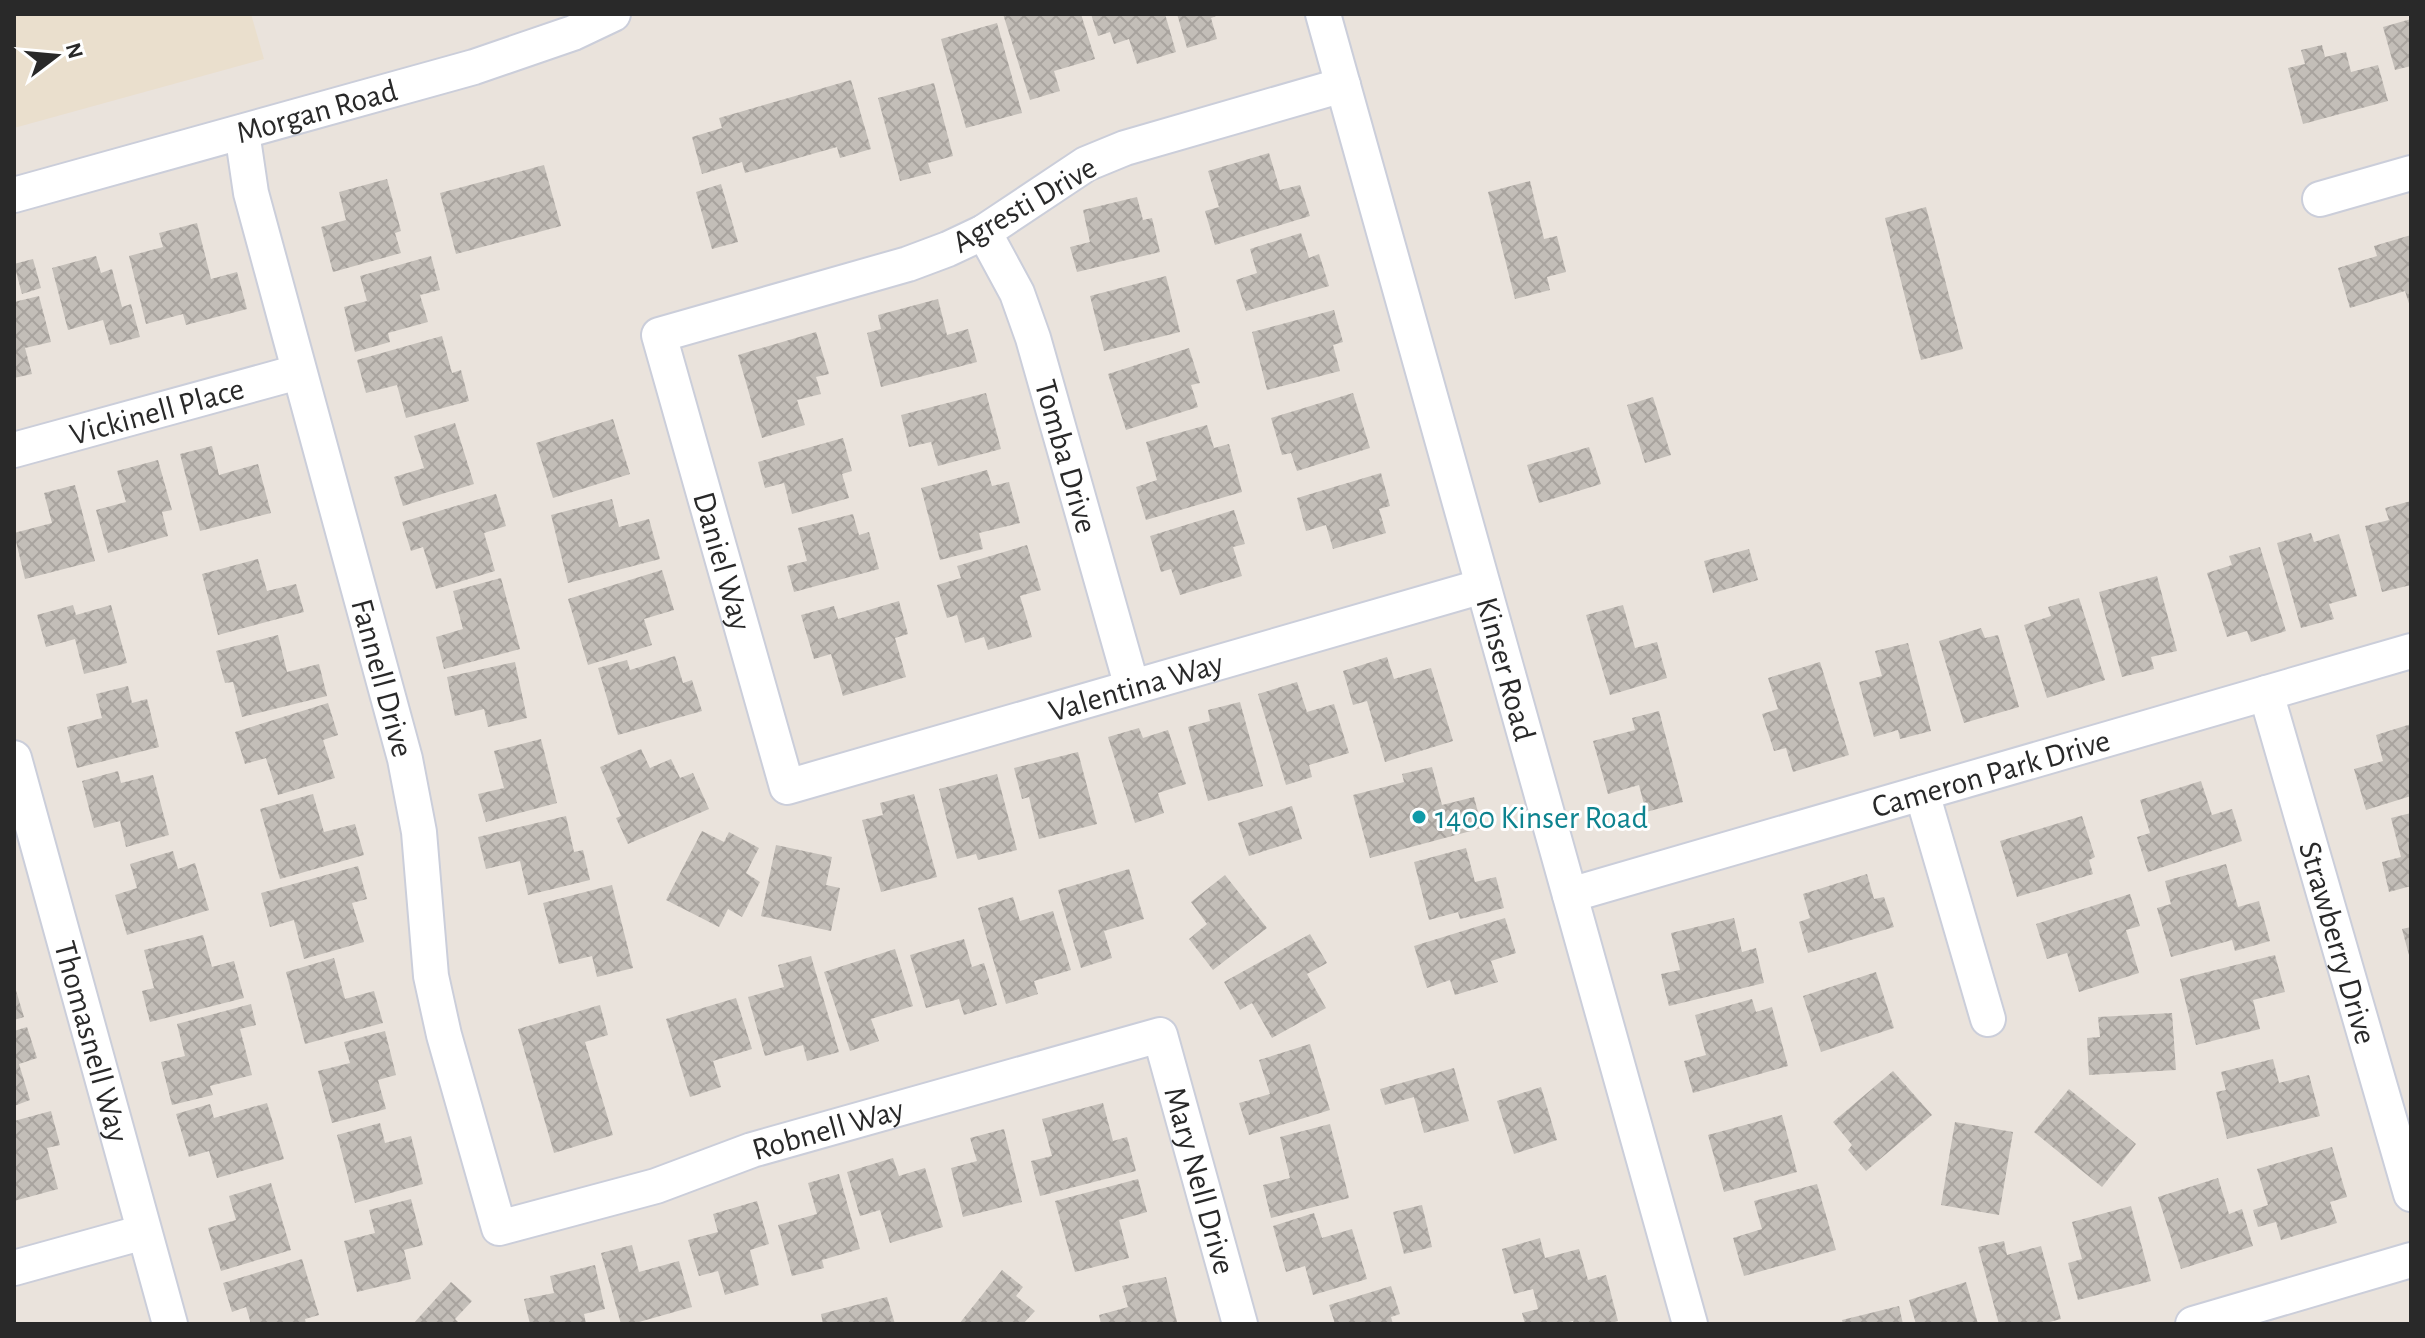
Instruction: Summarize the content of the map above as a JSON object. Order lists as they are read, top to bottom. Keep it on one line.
{"streets":{"street":["Morgan Road","Agresti Drive","Vickinell Place","Tomba Drive","Daniel Way","Kinser Road","Fannell Drive","Valentina Way","Cameron Park Drive","Strawberry Drive","Thomasnell Way","Robnell Way","Mary Nell Drive"]},"crossings":[["Morgan Road","Fannell Drive"],["Agresti Drive","Tomba Drive"],["Agresti Drive","Daniel Way"],["Agresti Drive","Kinser Road"],["Vickinell Place","Fannell Drive"],["Tomba Drive","Valentina Way"],["Daniel Way","Valentina Way"],["Kinser Road","Valentina Way"],["Kinser Road","Cameron Park Drive"],["Fannell Drive","Robnell Way"],["Cameron Park Drive","Strawberry Drive"],["Robnell Way","Mary Nell Drive"]],"places":["1400 Kinser Road"],"north":"right"}
